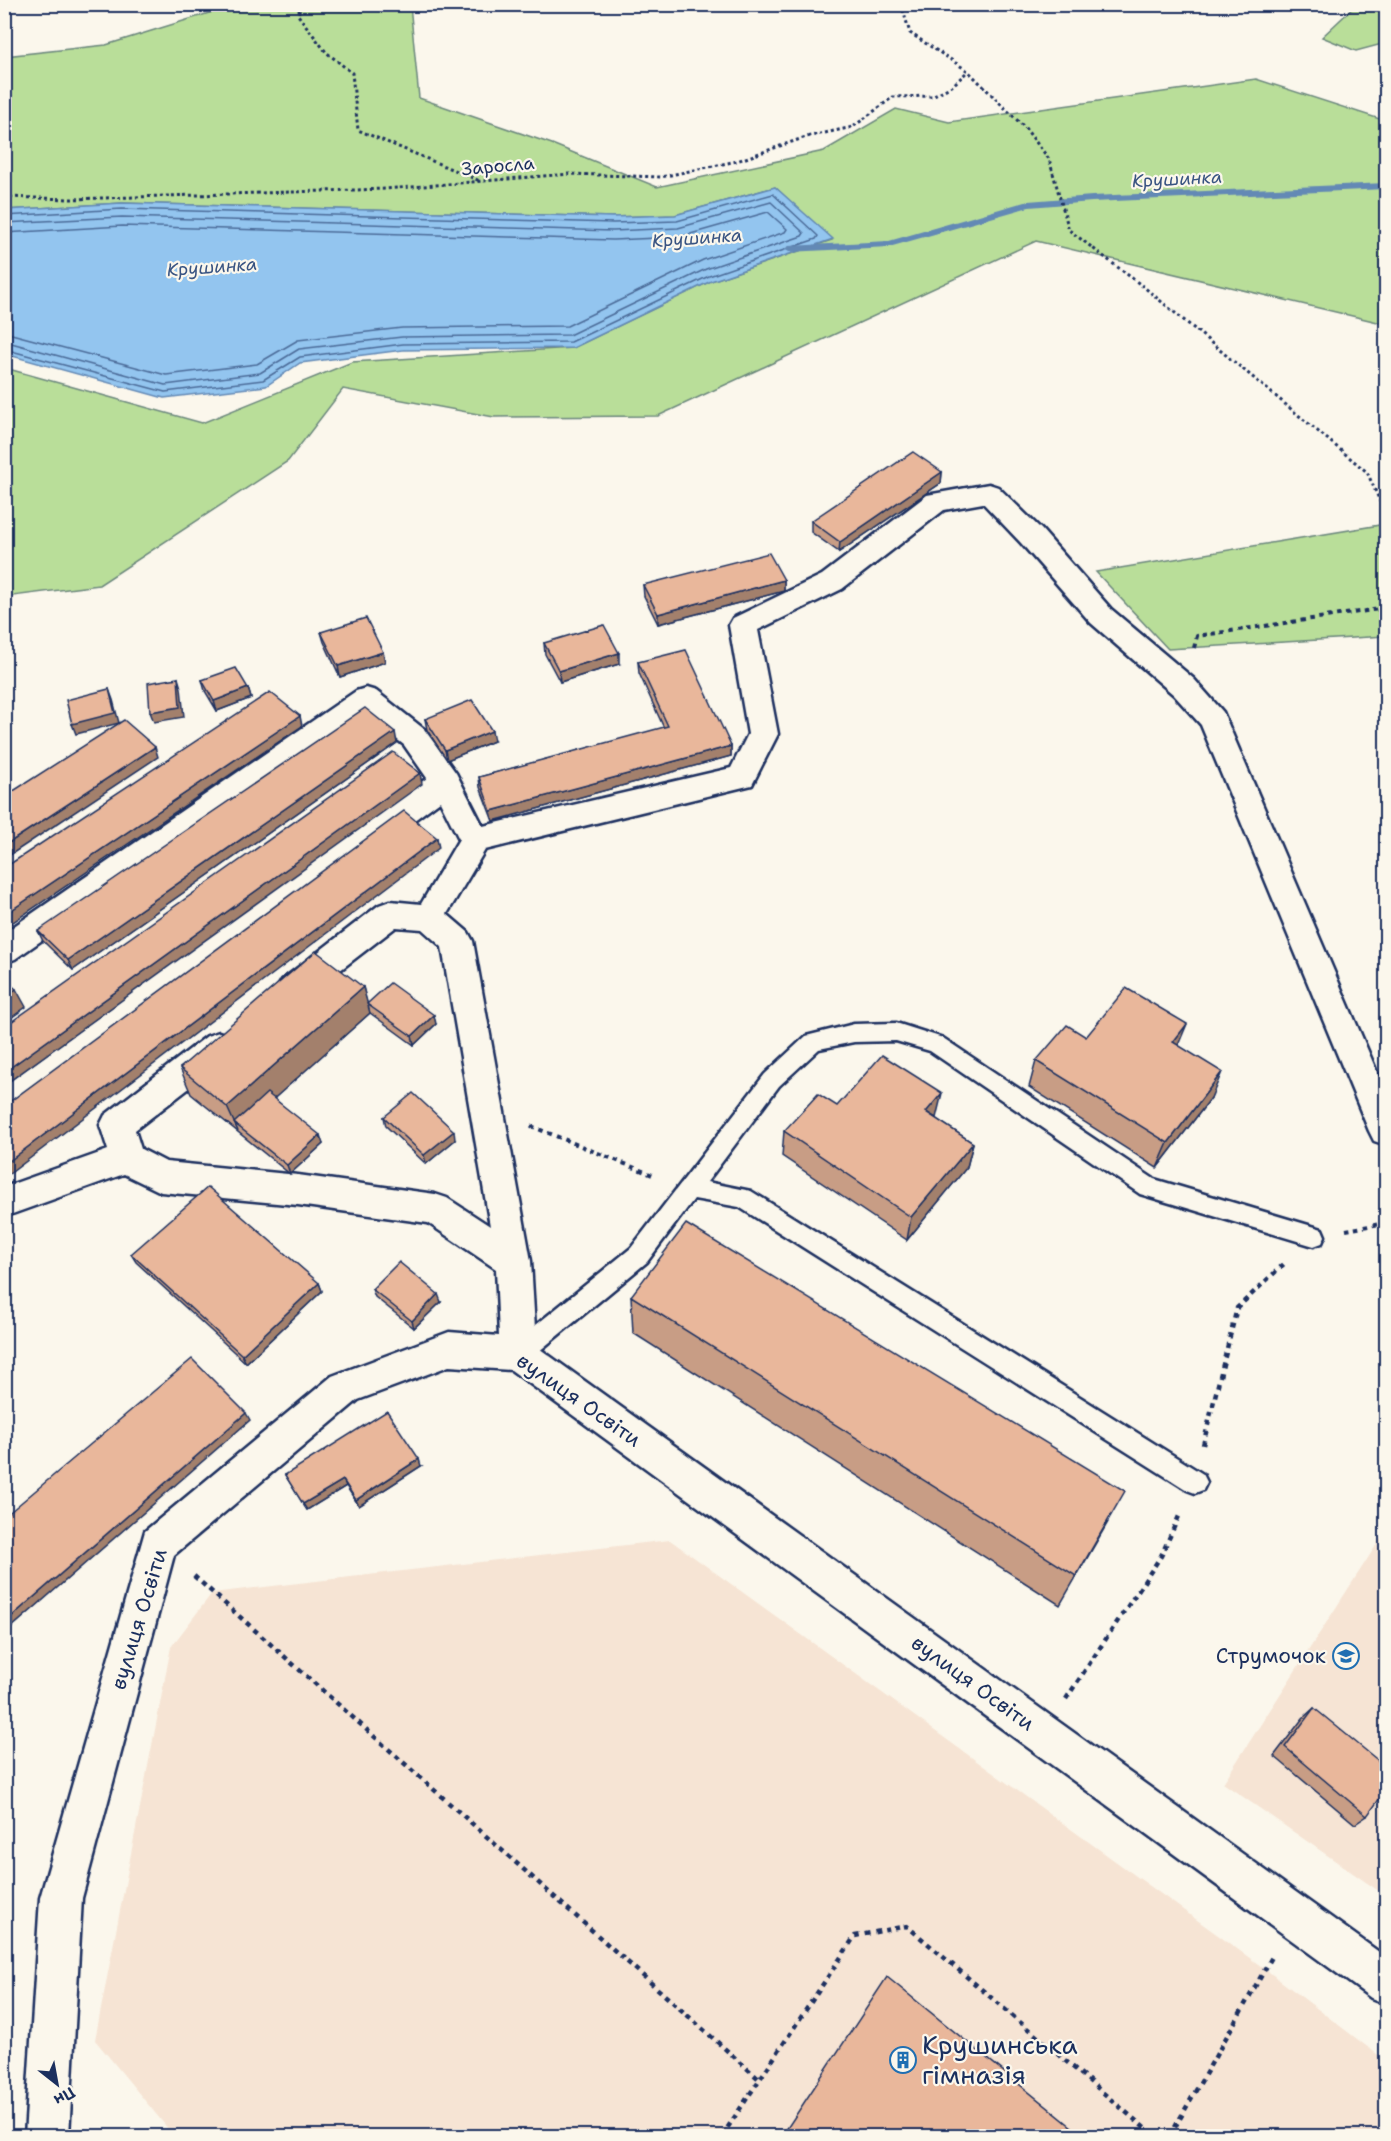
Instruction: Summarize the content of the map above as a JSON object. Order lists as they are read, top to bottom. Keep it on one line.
{"streets":{"street":["вулиця Освіти"],"path":["Заросла"]},"water":["Крушинка"],"places":{"school or university":["Струмочок"],"building":["Крушинська гімназія"]},"north":"bottom right"}
